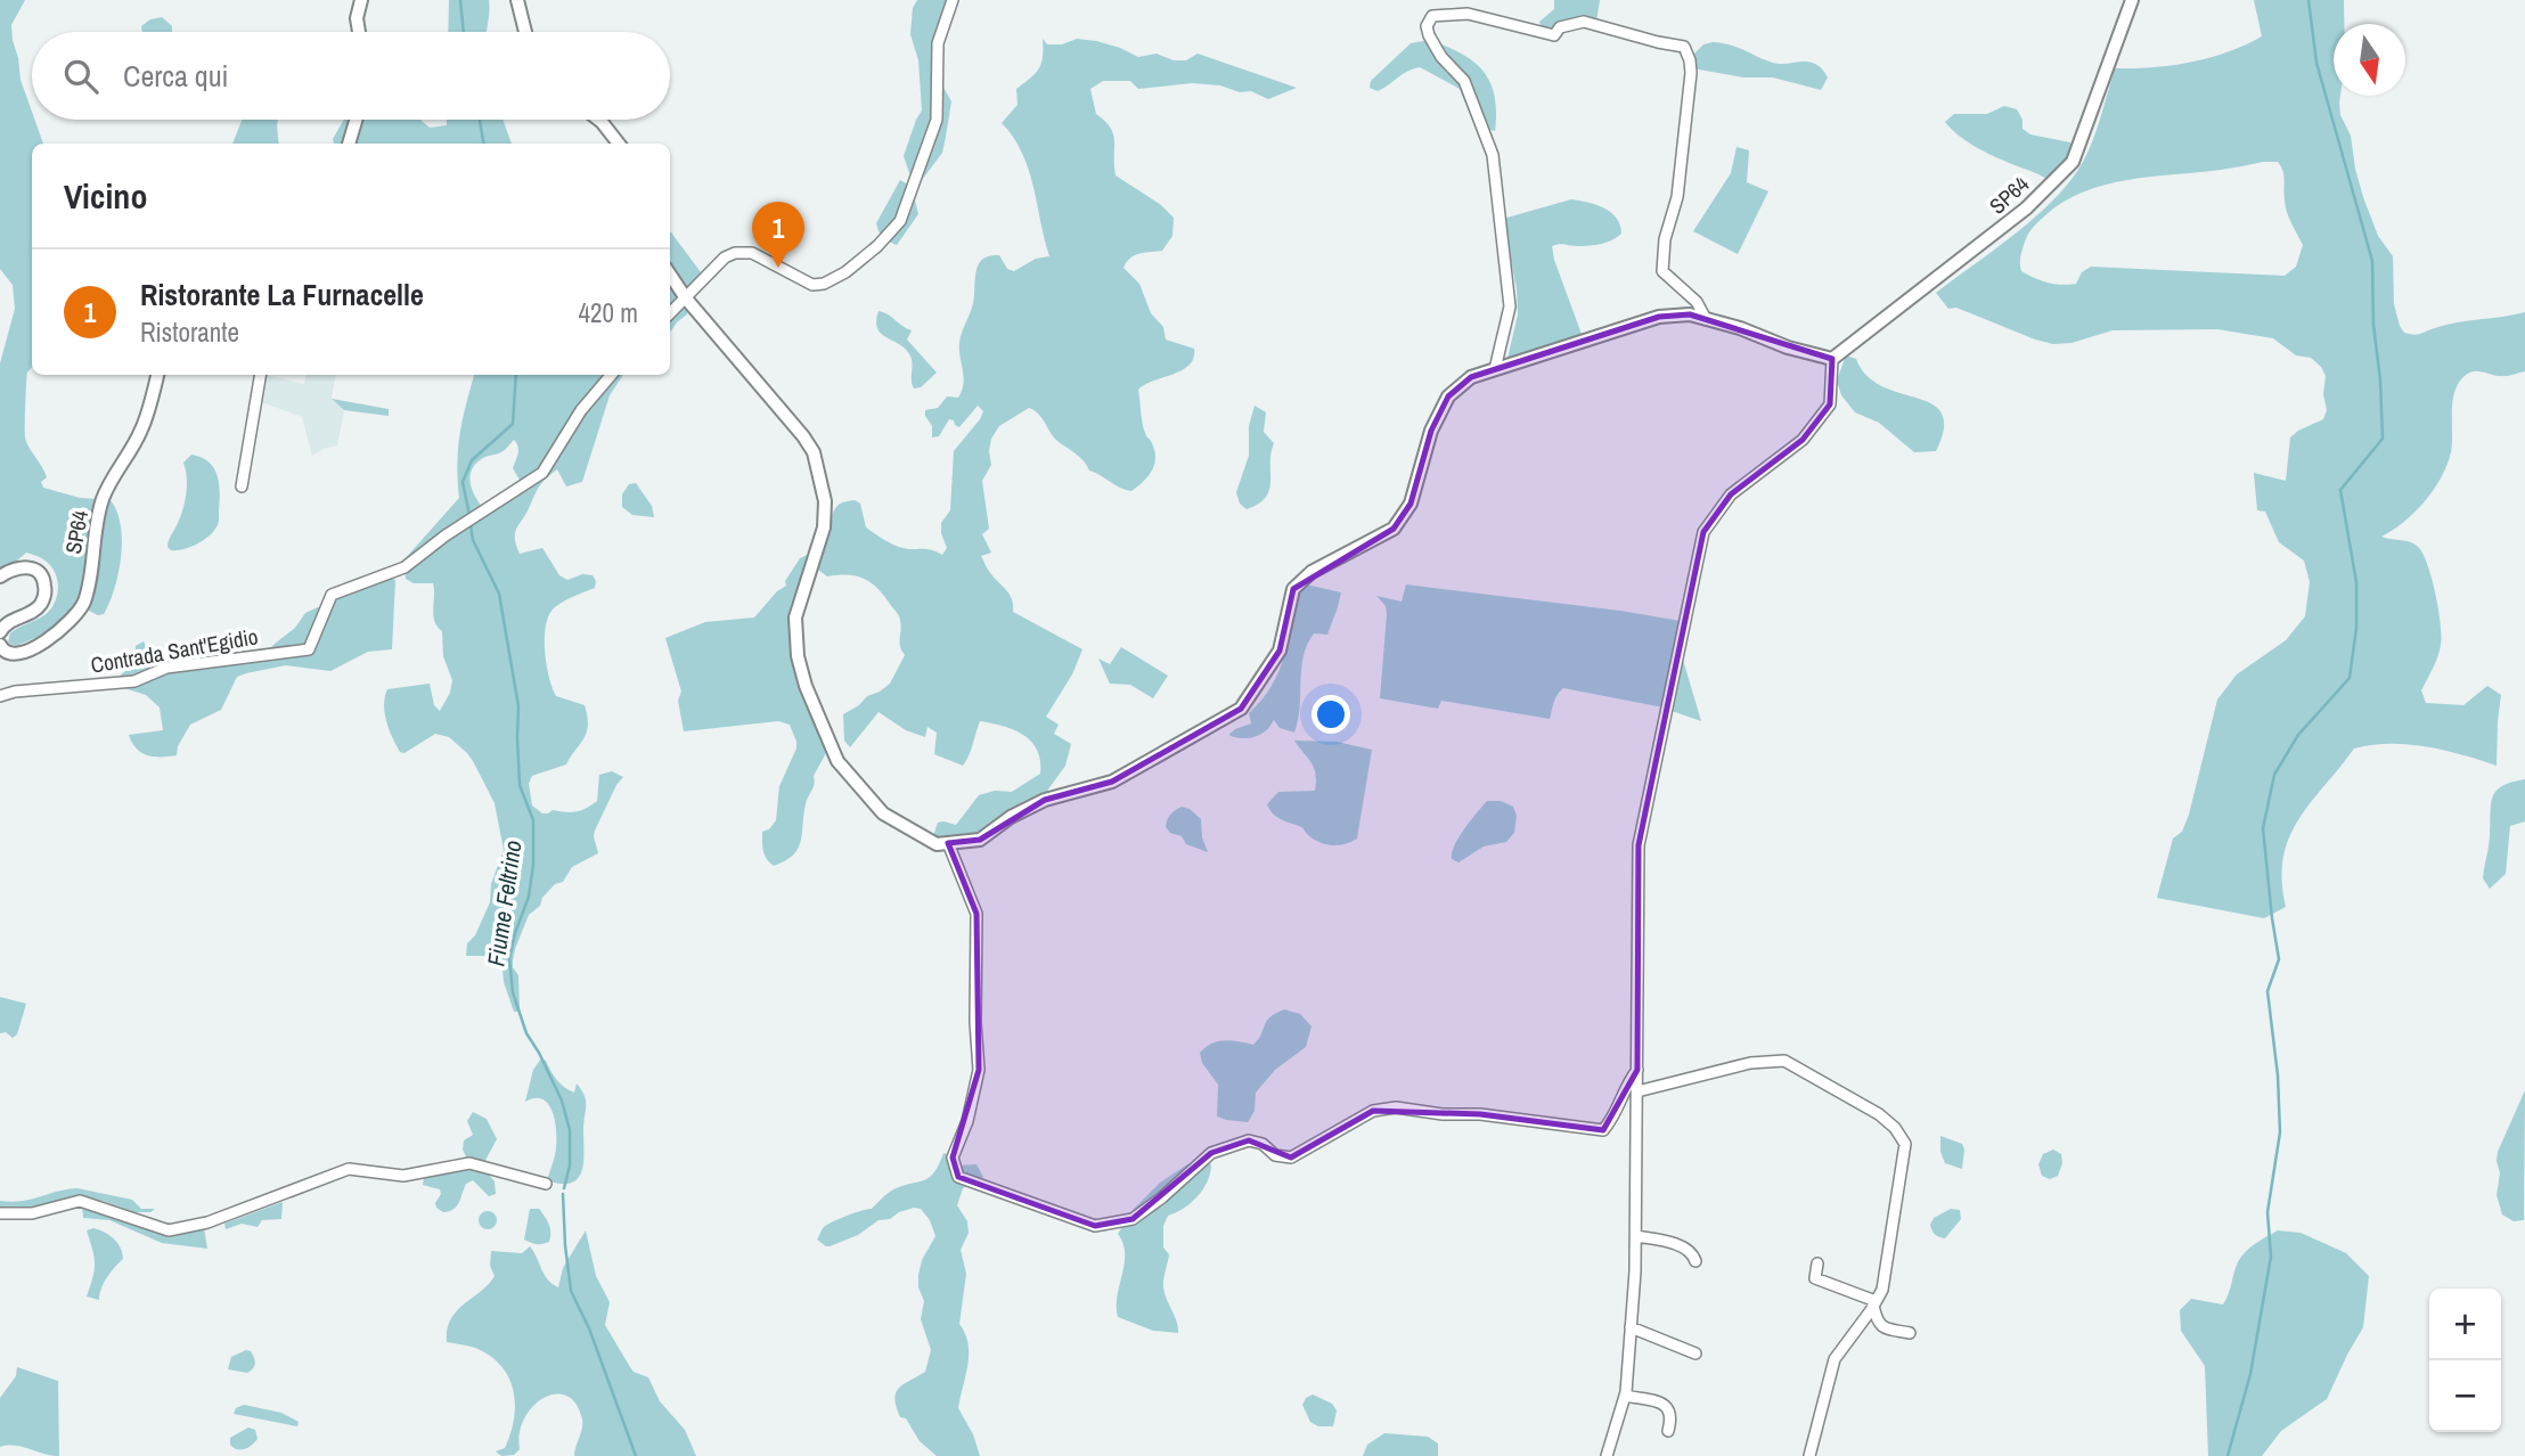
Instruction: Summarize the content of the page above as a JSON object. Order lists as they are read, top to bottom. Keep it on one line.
{"streets":{"street":["SP64","Contrada Sant'Egidio"]},"water":["Fiume Feltrino"],"north":"bottom","page":{"search":"Cerca qui","heading":"Vicino","pins":"1","list":[{"mark":"1","name":"Ristorante La Furnacelle","note":"Ristorante","value":"420 m"}],"map_buttons":["+","−"]}}
